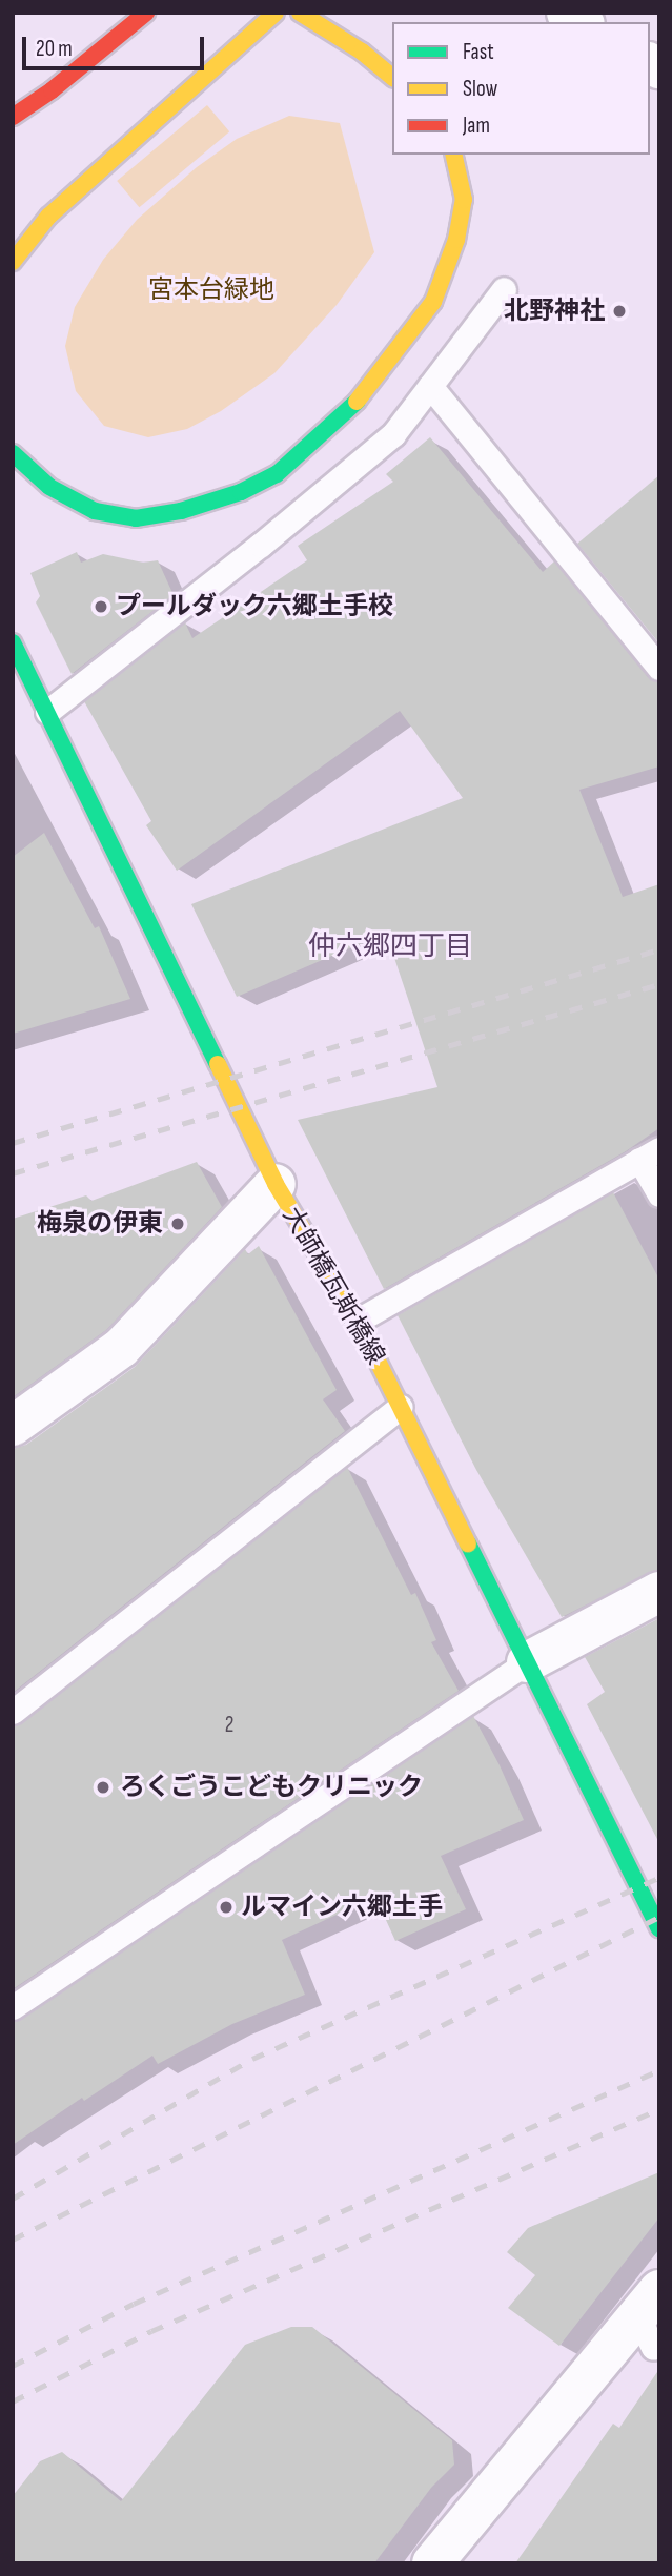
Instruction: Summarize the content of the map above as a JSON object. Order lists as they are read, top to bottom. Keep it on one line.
{"streets":{"main road":["大師橋瓦斯橋線"]},"districts":["仲六郷四丁目"],"parks":["宮本台緑地"],"places":["北野神社","プールダック六郷土手校","梅泉の伊東","ろくごうこどもクリニック","ルマイン六郷土手"],"house_numbers":["2"],"legend":["Fast","Slow","Jam"],"scale_bar":"20 m"}
